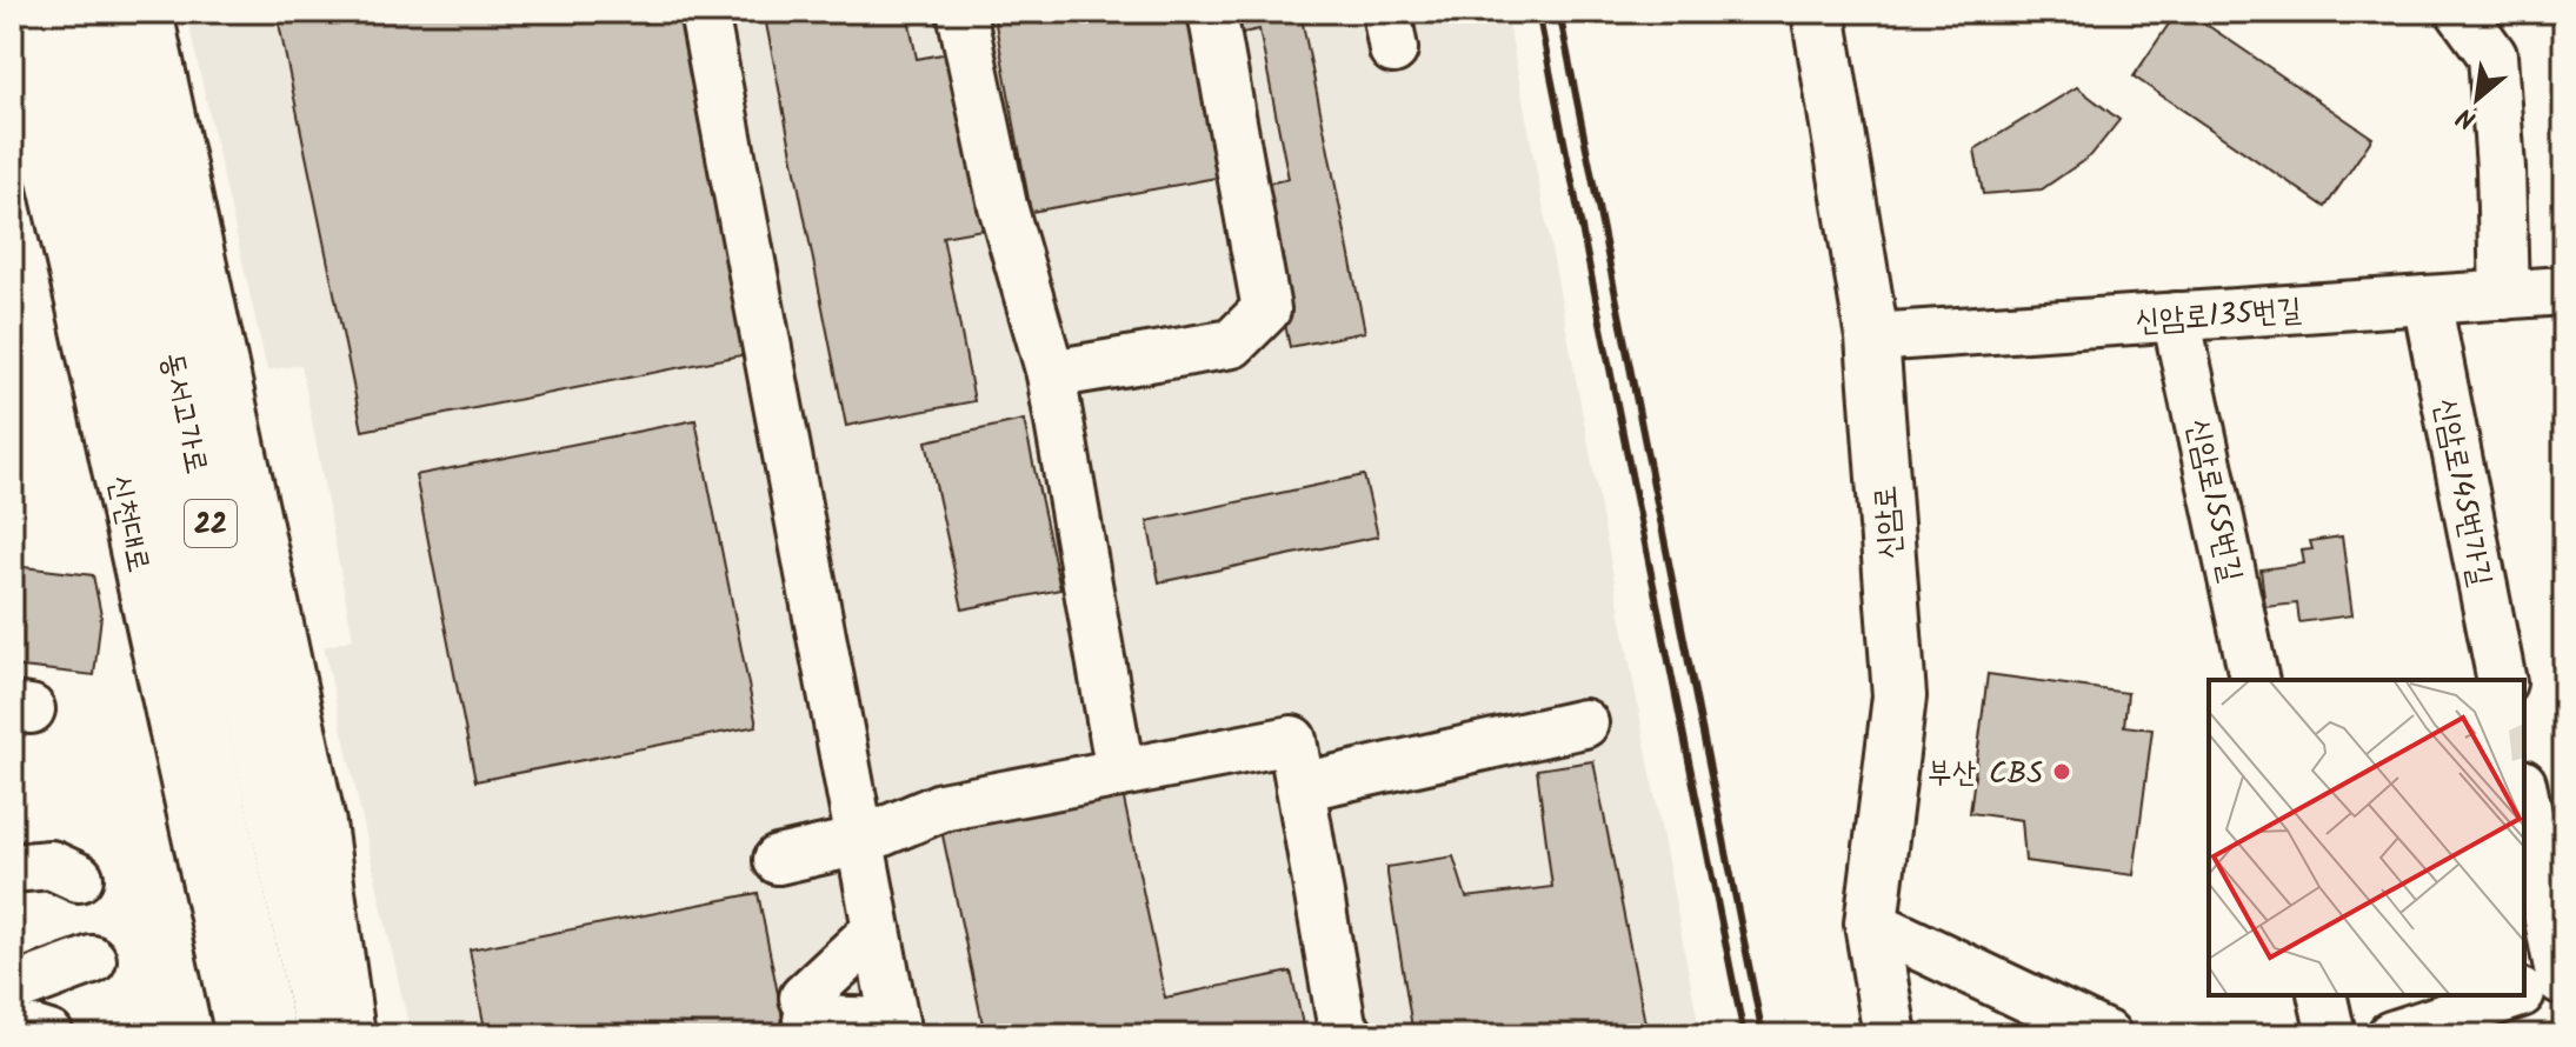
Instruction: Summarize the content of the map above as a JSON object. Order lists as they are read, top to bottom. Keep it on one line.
{"streets":{"main road":["동서고가로","신암로","신천대로","22"],"street":["신암로135번길","신암로145번가길","신암로155번길"]},"crossings":[["신암로135번길","신암로145번가길"],["신암로135번길","신암로155번길"],["신암로135번길","신암로"]],"places":["부산 CBS"],"north":"bottom left"}
